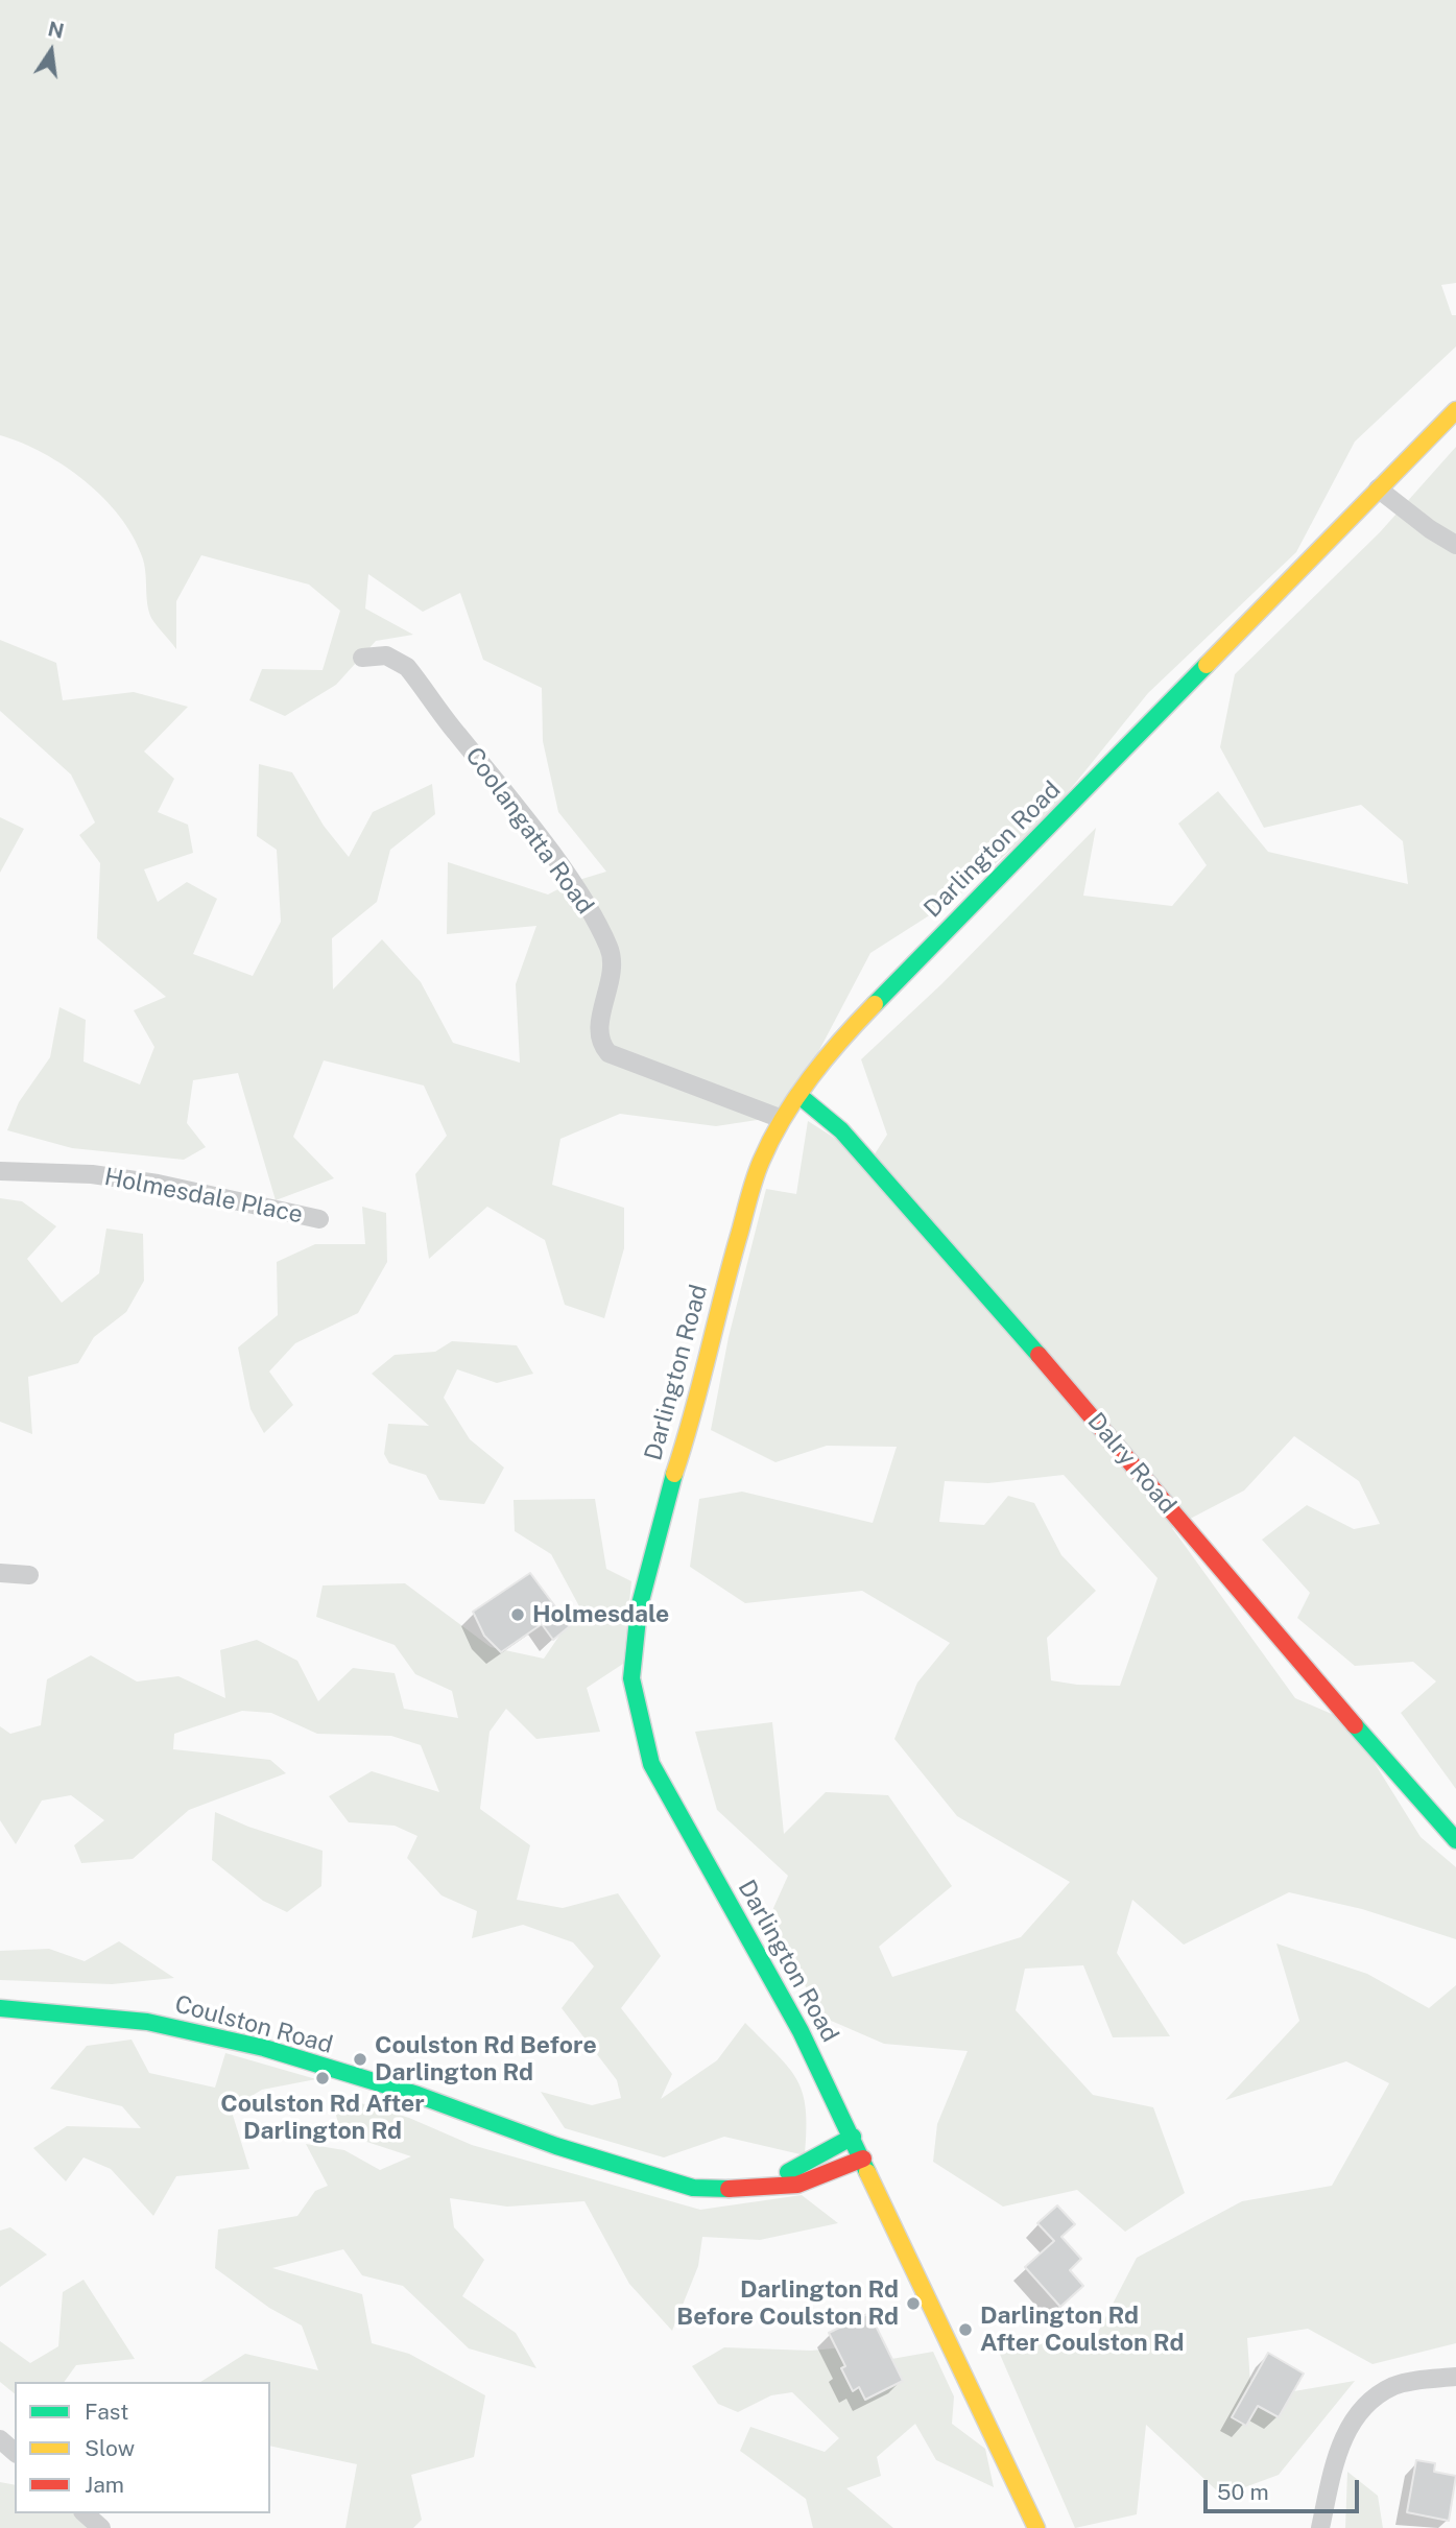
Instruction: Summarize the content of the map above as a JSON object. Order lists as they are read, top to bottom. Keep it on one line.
{"streets":{"street":["Coolangatta Road","Darlington Road","Holmesdale Place","Dalry Road","Coulston Road"]},"crossings":[["Coolangatta Road","Darlington Road"],["Darlington Road","Dalry Road"],["Darlington Road","Coulston Road"]],"places":["Holmesdale","Coulston Rd Before Darlington Rd","Coulston Rd After Darlington Rd","Darlington Rd Before Coulston Rd","Darlington Rd After Coulston Rd"],"legend":["Fast","Slow","Jam"],"scale_bar":"50 m","north":"top"}
